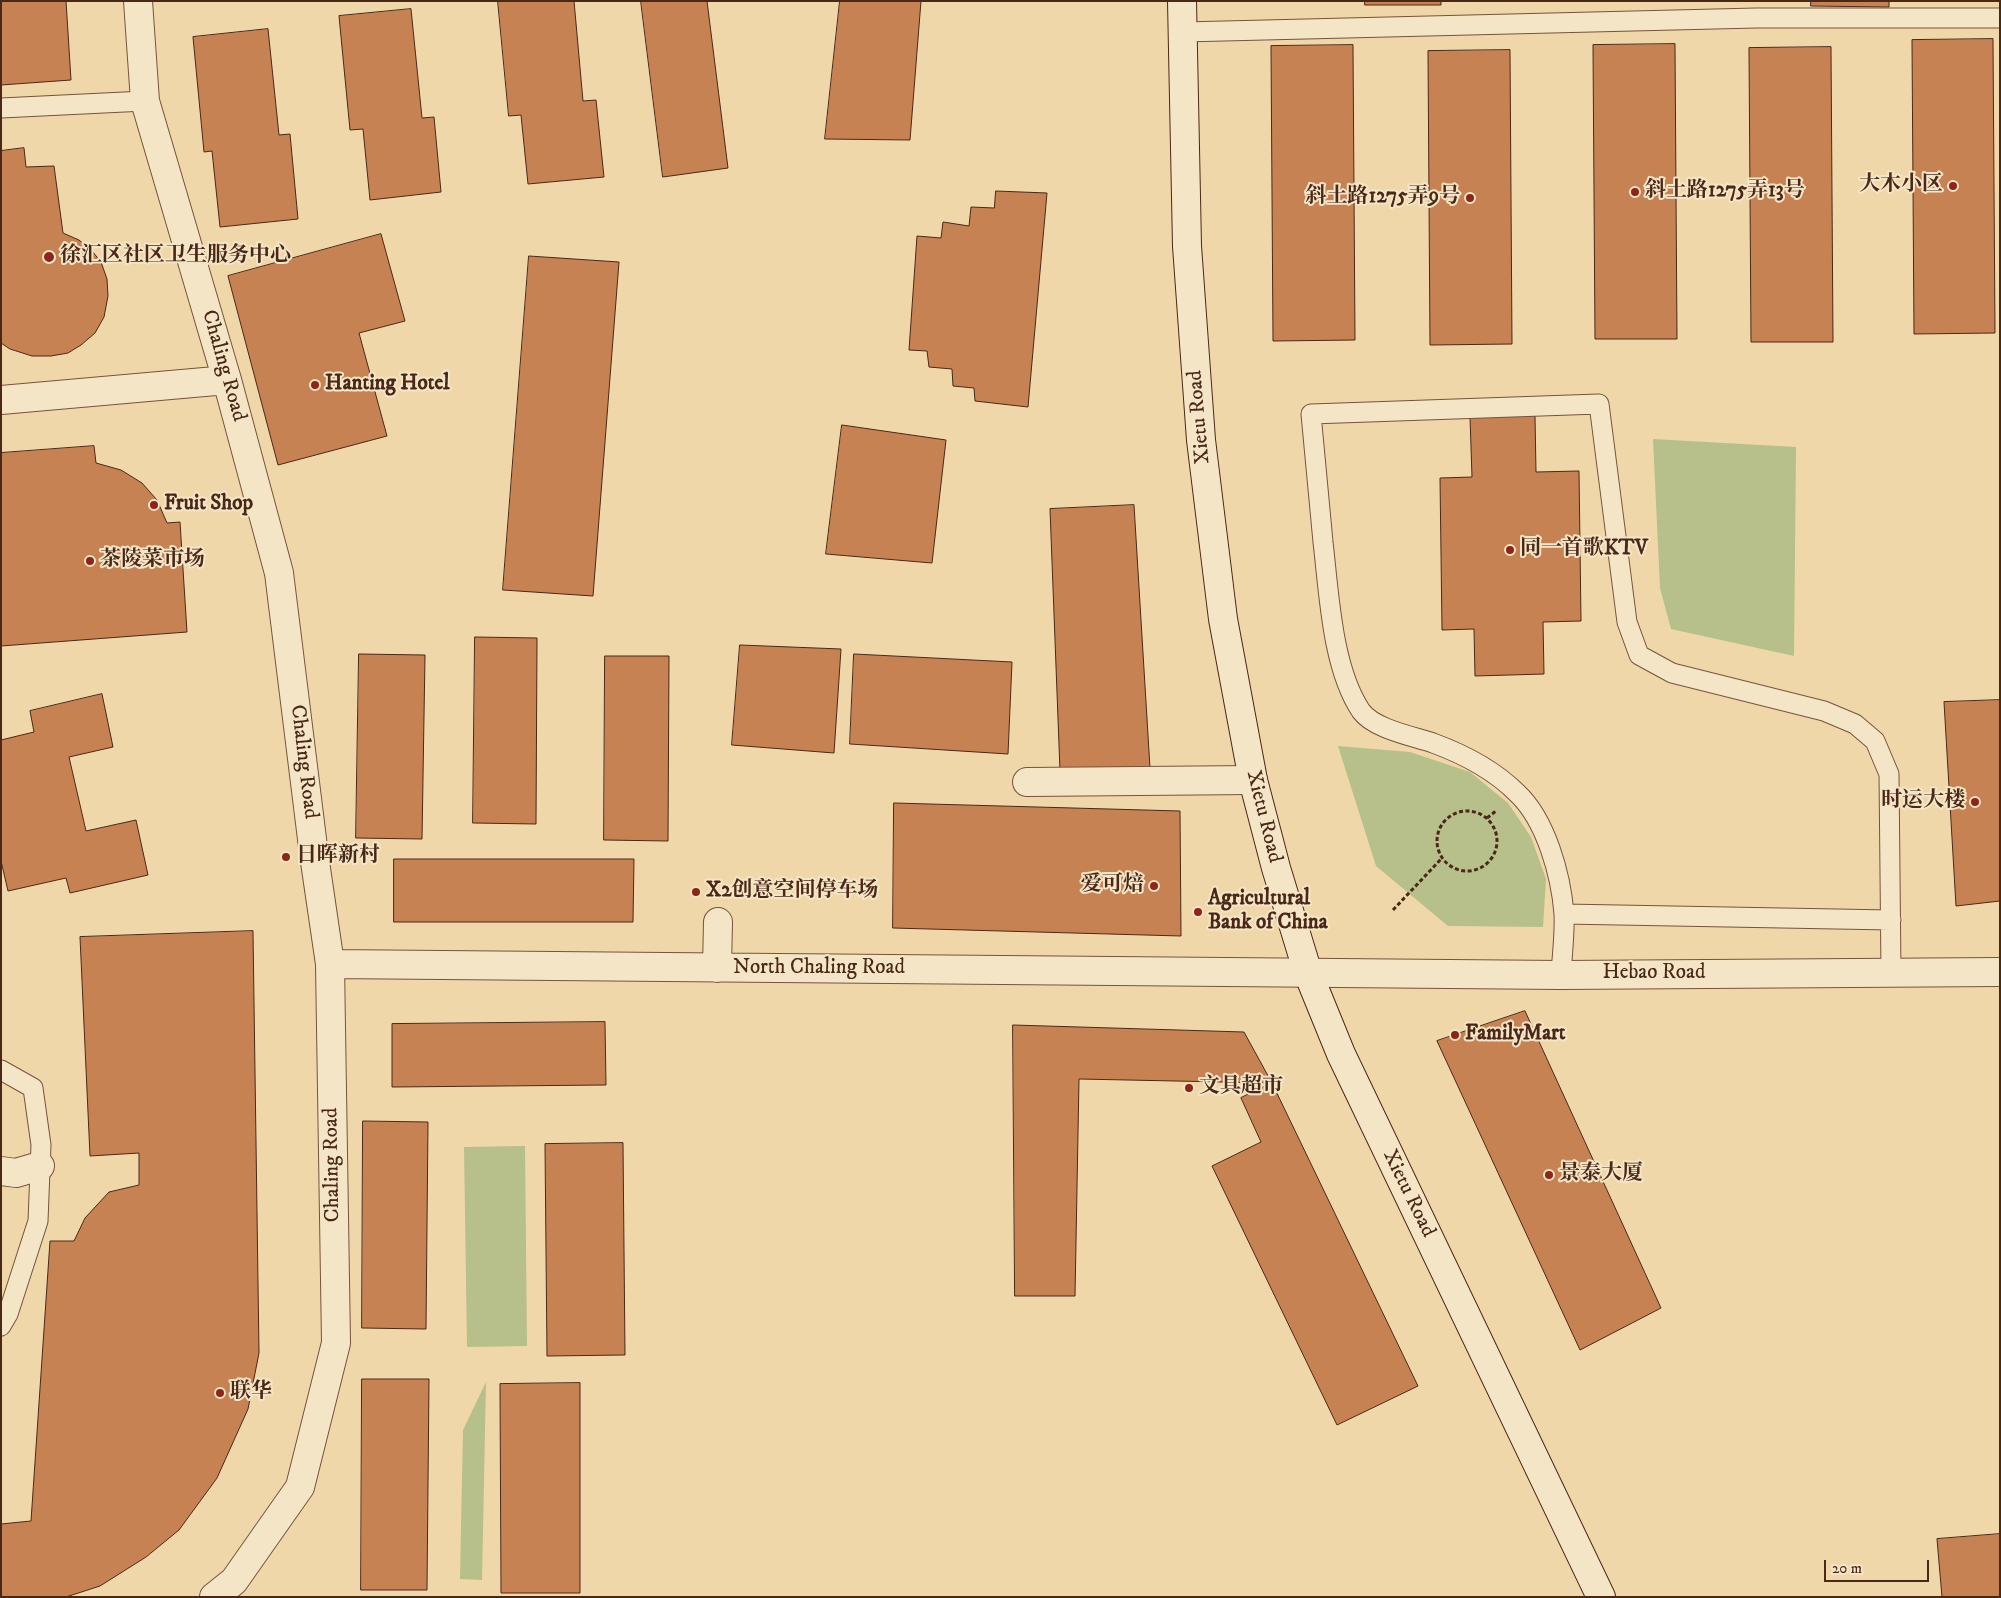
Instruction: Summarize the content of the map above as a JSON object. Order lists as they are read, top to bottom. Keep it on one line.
{"streets":{"street":["Chaling Road","Xietu Road","North Chaling Road","Hebao Road"]},"crossings":[["Chaling Road","North Chaling Road"],["Xietu Road","North Chaling Road"],["Xietu Road","Hebao Road"],["North Chaling Road","Hebao Road"]],"places":["大木小区","斜土路1275弄13号","斜土路1275弄9号","徐汇区社区卫生服务中心","Hanting Hotel","Fruit Shop","同一首歌KTV","茶陵菜市场","时运大楼","日晖新村","爱可焙","X2创意空间停车场","Agricultural Bank of China","FamilyMart","文具超市","景泰大厦","联华"],"scale_bar":"20 m"}
